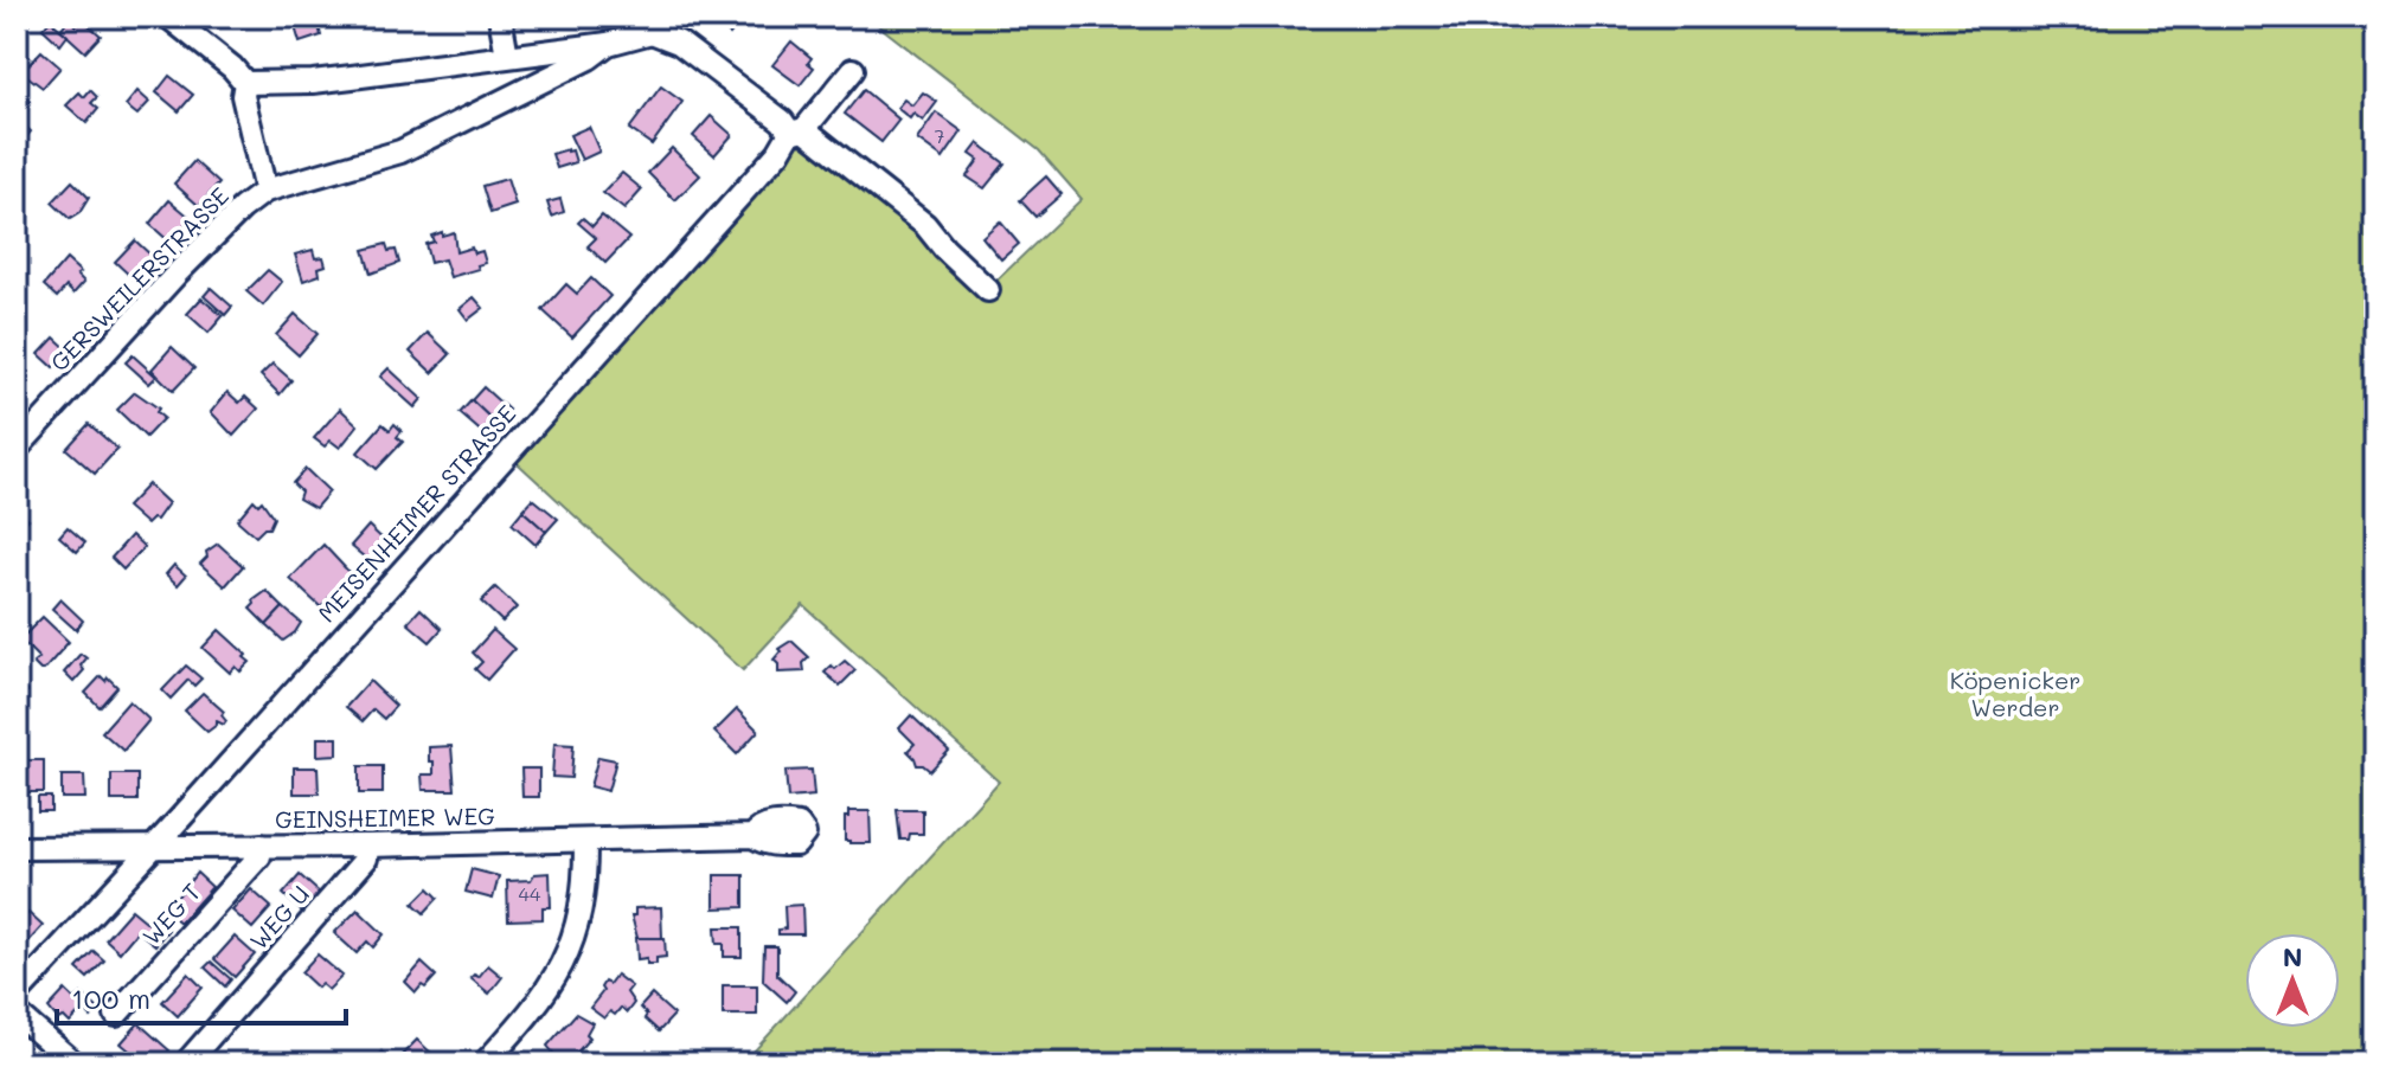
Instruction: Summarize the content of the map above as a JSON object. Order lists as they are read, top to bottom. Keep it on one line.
{"streets":{"street":["GERSWEILERSTRASSE","MEISENHEIMER STRASSE","GEINSHEIMER WEG","WEG T","WEG U"]},"crossings":[["MEISENHEIMER STRASSE","GEINSHEIMER WEG"],["GEINSHEIMER WEG","WEG T"],["GEINSHEIMER WEG","WEG U"]],"parks":["Köpenicker Werder"],"house_numbers":["7","44"],"scale_bar":"100 m","north":"top"}
